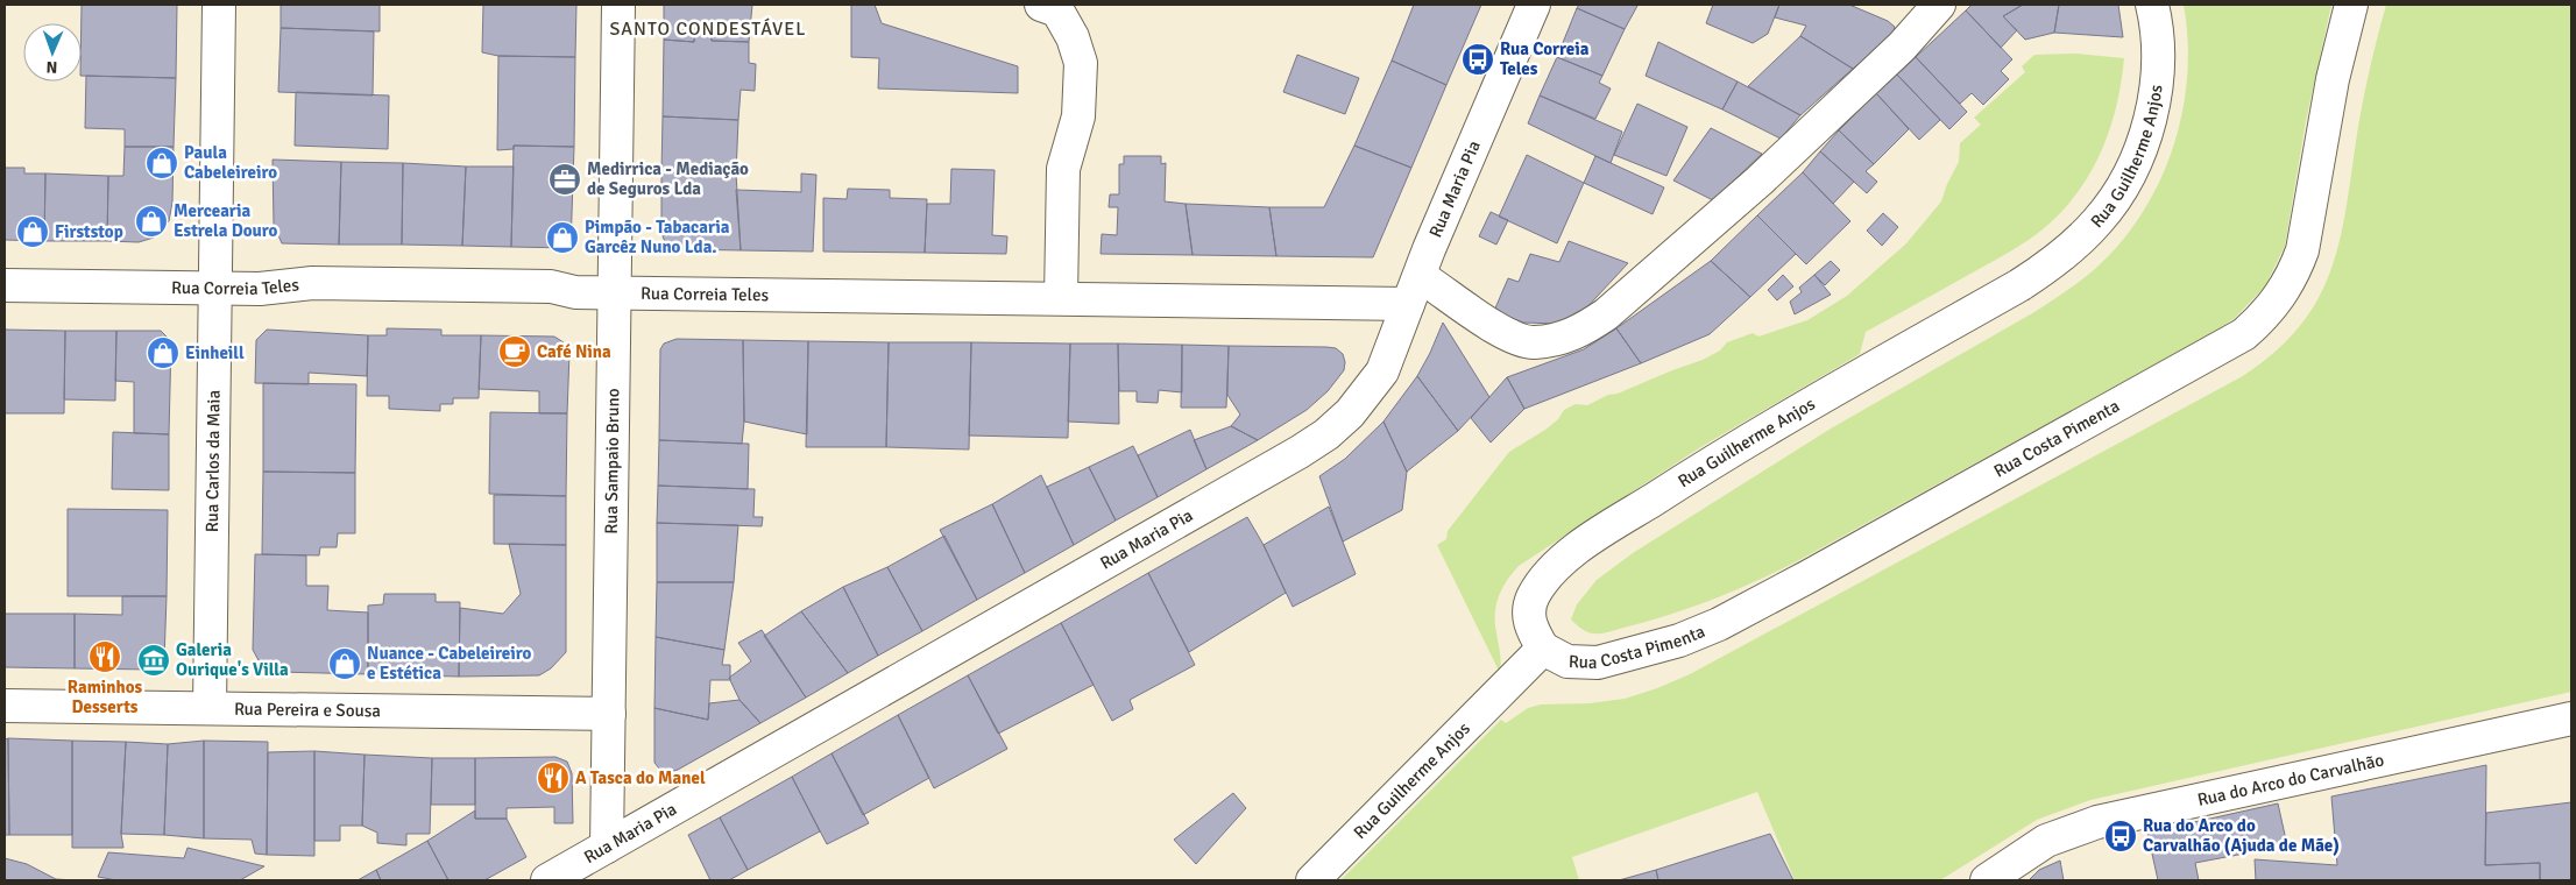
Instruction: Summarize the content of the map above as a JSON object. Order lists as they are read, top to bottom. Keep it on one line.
{"streets":{"street":["Rua Guilherme Anjos","Rua Maria Pia","Rua Correia Teles","Rua Costa Pimenta","Rua Carlos da Maia","Rua Sampaio Bruno","Rua Pereira e Sousa","Rua do Arco do Carvalhão"]},"crossings":[["Rua Guilherme Anjos","Rua Costa Pimenta"],["Rua Maria Pia","Rua Correia Teles"],["Rua Maria Pia","Rua Sampaio Bruno"],["Rua Correia Teles","Rua Carlos da Maia"],["Rua Correia Teles","Rua Sampaio Bruno"],["Rua Carlos da Maia","Rua Pereira e Sousa"],["Rua Sampaio Bruno","Rua Pereira e Sousa"]],"districts":["SANTO CONDESTÁVEL"],"places":{"bus stop":["Rua Correia Teles","Rua do Arco do Carvalhão (Ajuda de Mãe)"],"shop":["Paula Cabeleireiro","Mercearia Estrela Douro","Firststop","Pimpão - Tabacaria Garcêz Nuno Lda.","Einheill","Nuance - Cabeleireiro e Estética"],"office":["Medirrica - Mediação de Seguros Lda"],"cafe":["Café Nina"],"restaurant":["Raminhos Desserts","A Tasca do Manel"],"museum":["Galeria Ourique's Villa"]},"north":"bottom"}
